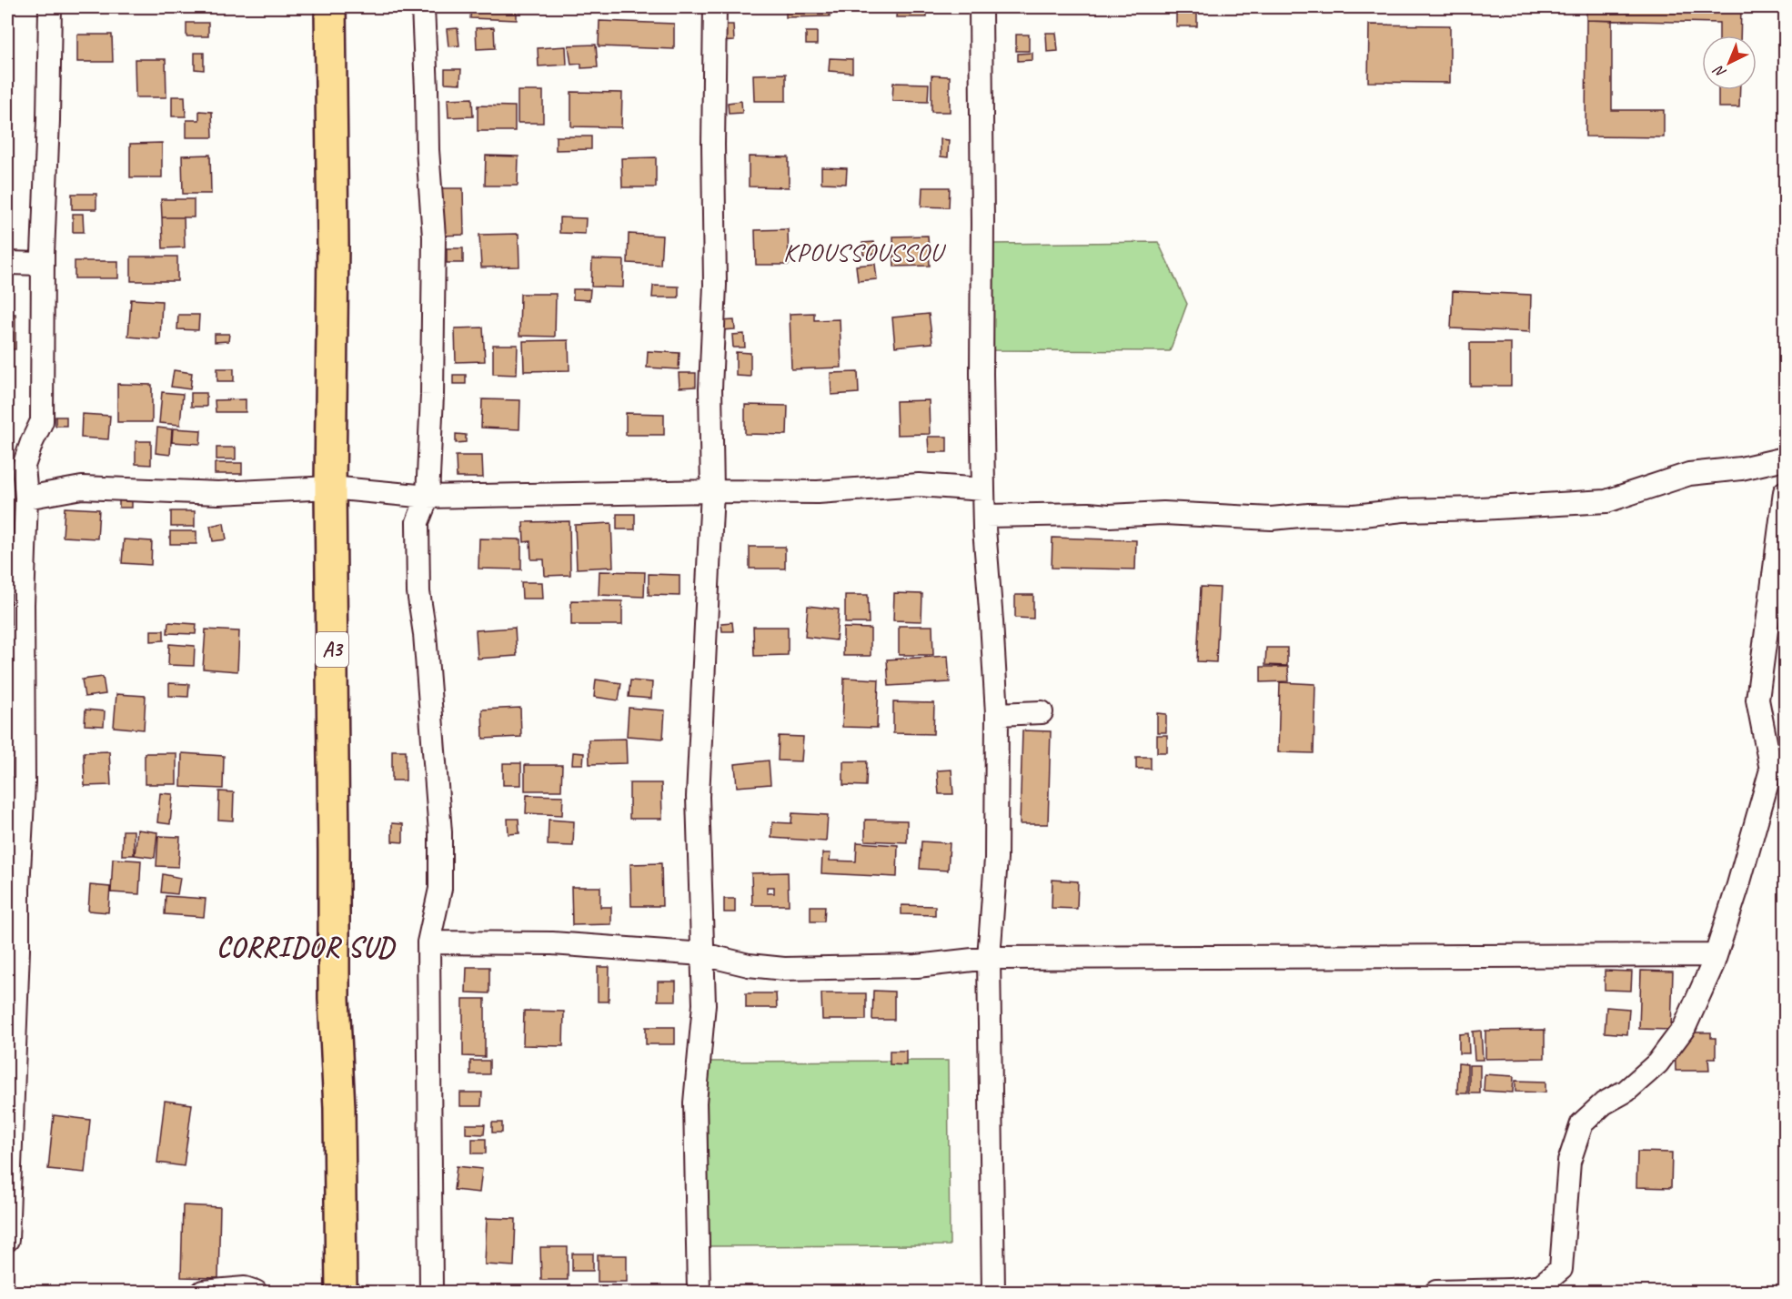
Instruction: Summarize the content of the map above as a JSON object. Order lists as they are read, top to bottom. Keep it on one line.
{"streets":{"highway":["A3"]},"districts":["KPOUSSOUSSOU","CORRIDOR SUD"],"north":"bottom left"}
